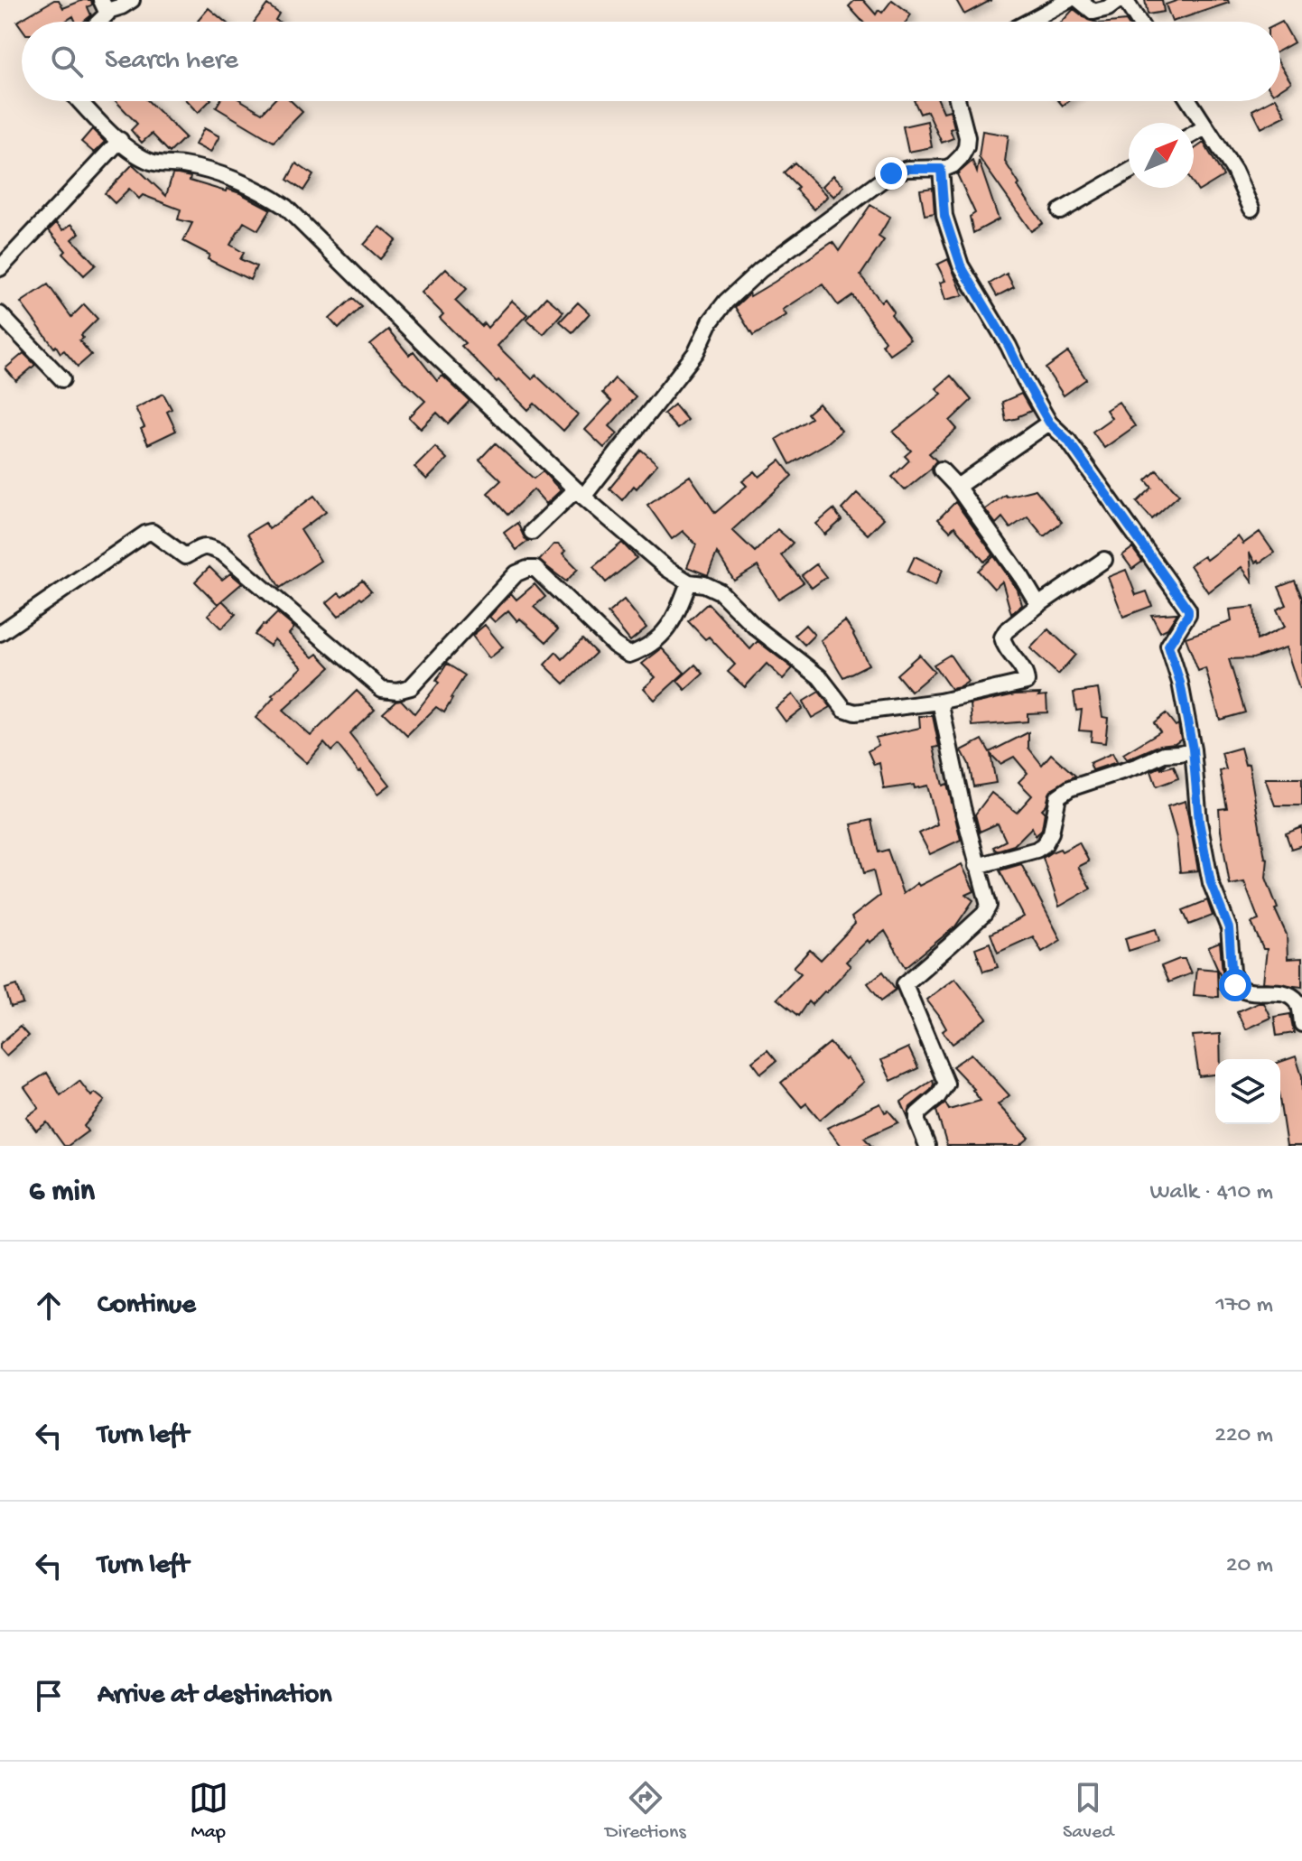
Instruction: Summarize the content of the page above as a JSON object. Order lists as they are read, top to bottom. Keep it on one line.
{"north":"top right","page":{"search":"Search here","heading":["6 min","Walk · 410 m"],"list":[["Continue","170 m"],["Turn left","220 m"],["Turn left","20 m"],"Arrive at destination"],"nav":["Map","Directions","Saved"]}}
